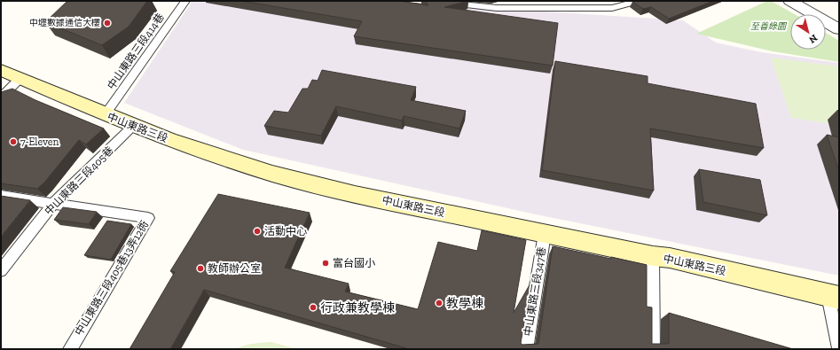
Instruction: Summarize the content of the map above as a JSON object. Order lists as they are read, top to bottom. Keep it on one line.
{"streets":{"main road":["中山東路三段"],"lane":["中山東路三段414巷","中山東路三段405巷","中山東路三段405巷13弄12衖","中山東路三段347巷"]},"crossings":[["中山東路三段414巷","中山東路三段"],["中山東路三段","中山東路三段405巷"],["中山東路三段","中山東路三段347巷"],["中山東路三段405巷","中山東路三段405巷13弄12衖"]],"parks":["至善綠園"],"places":["中壢數據通信大樓","7-Eleven","活動中心","富台國小","教師辦公室","教學棟","行政兼教學棟"],"north":"bottom right"}
